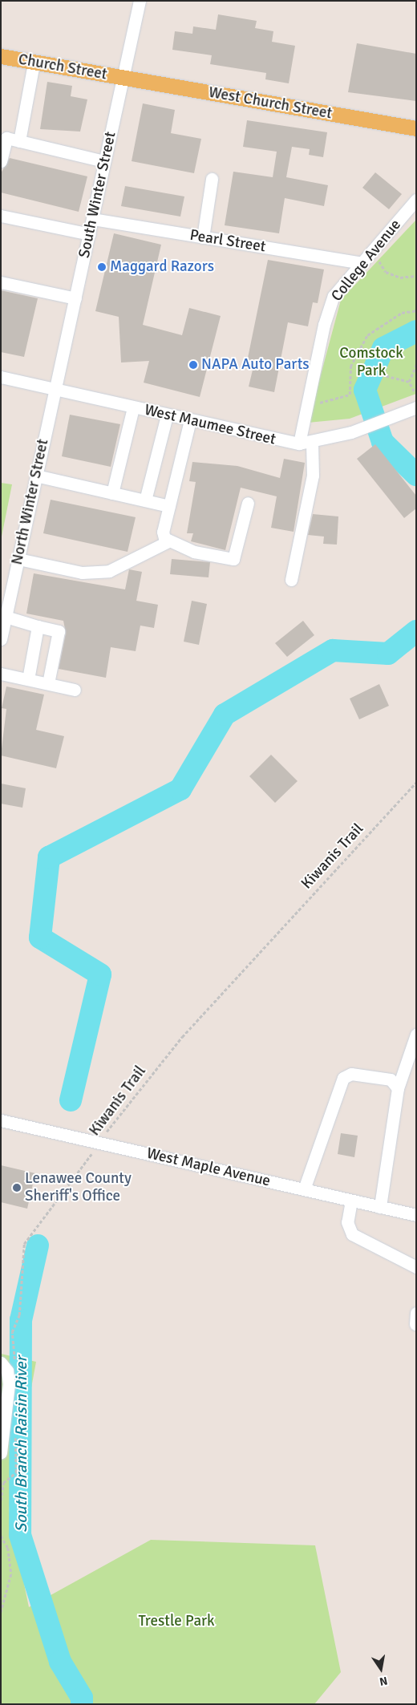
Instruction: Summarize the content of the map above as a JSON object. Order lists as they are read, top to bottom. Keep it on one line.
{"streets":{"main road":["Church Street","West Church Street"],"street":["South Winter Street","Pearl Street","College Avenue","West Maumee Street","North Winter Street","West Maple Avenue"],"path":["Kiwanis Trail"]},"crossings":[["Church Street","West Church Street"],["Church Street","South Winter Street"],["West Church Street","South Winter Street"],["South Winter Street","Pearl Street"],["South Winter Street","West Maumee Street"],["South Winter Street","North Winter Street"],["Pearl Street","College Avenue"],["College Avenue","West Maumee Street"],["West Maumee Street","North Winter Street"],["Kiwanis Trail","West Maple Avenue"]],"water":["South Branch Raisin River"],"parks":["Comstock Park","Trestle Park"],"places":["Maggard Razors","NAPA Auto Parts","Lenawee County Sheriff's Office"],"north":"bottom"}
